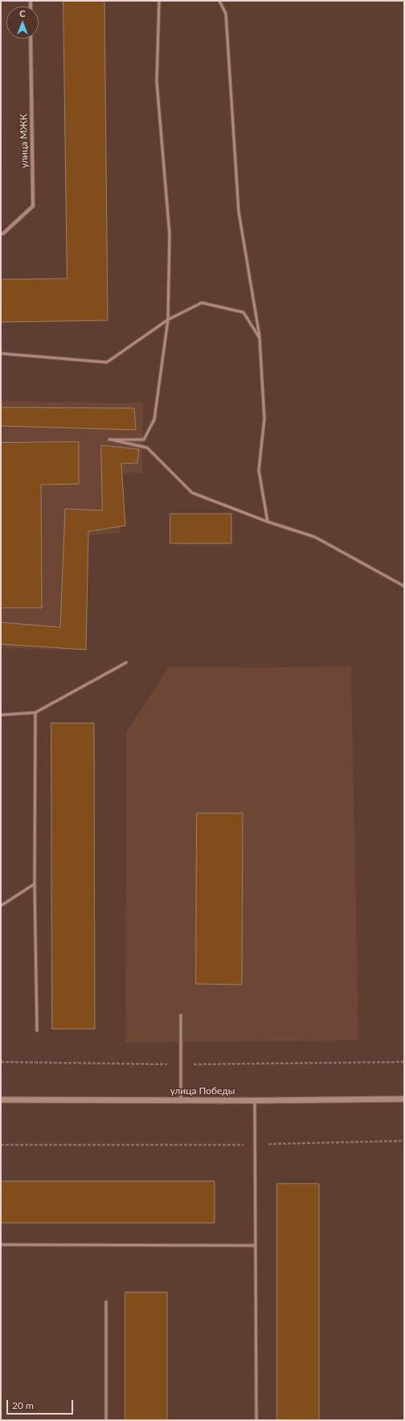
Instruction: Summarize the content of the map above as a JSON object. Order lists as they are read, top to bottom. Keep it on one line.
{"streets":{"street":["улица МЖК","улица Победы"]},"scale_bar":"20 m","north":"top"}
